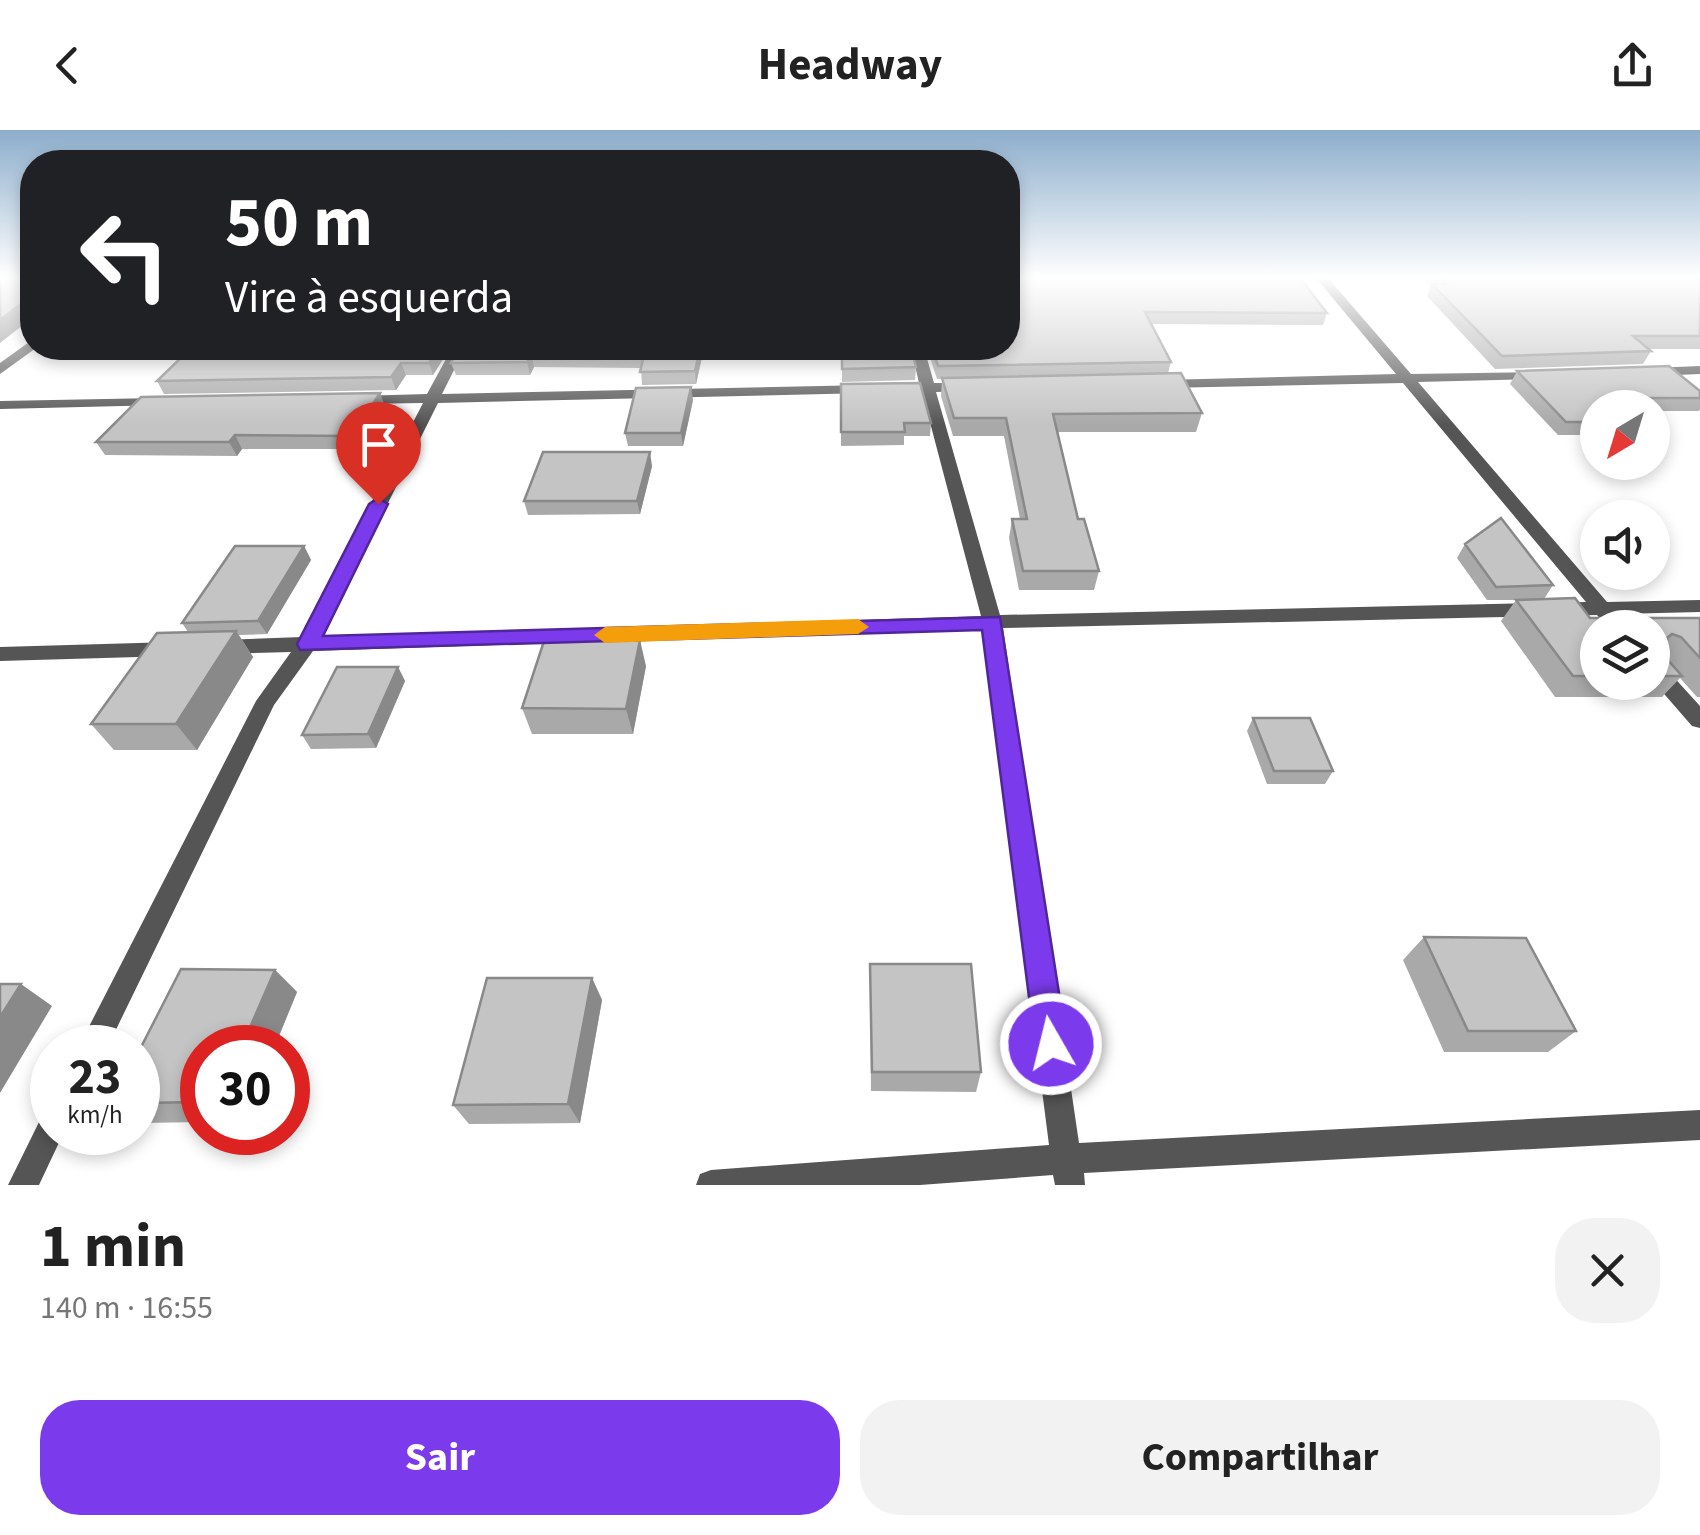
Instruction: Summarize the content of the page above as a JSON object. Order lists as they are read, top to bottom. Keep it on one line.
{"north":"bottom left","page":{"header":"Headway","turn":["50 m","Vire à esquerda"],"speed":"23 km/h","limit":"30","heading":["1 min","140 m · 16:55"],"buttons":["Sair","Compartilhar"]}}
